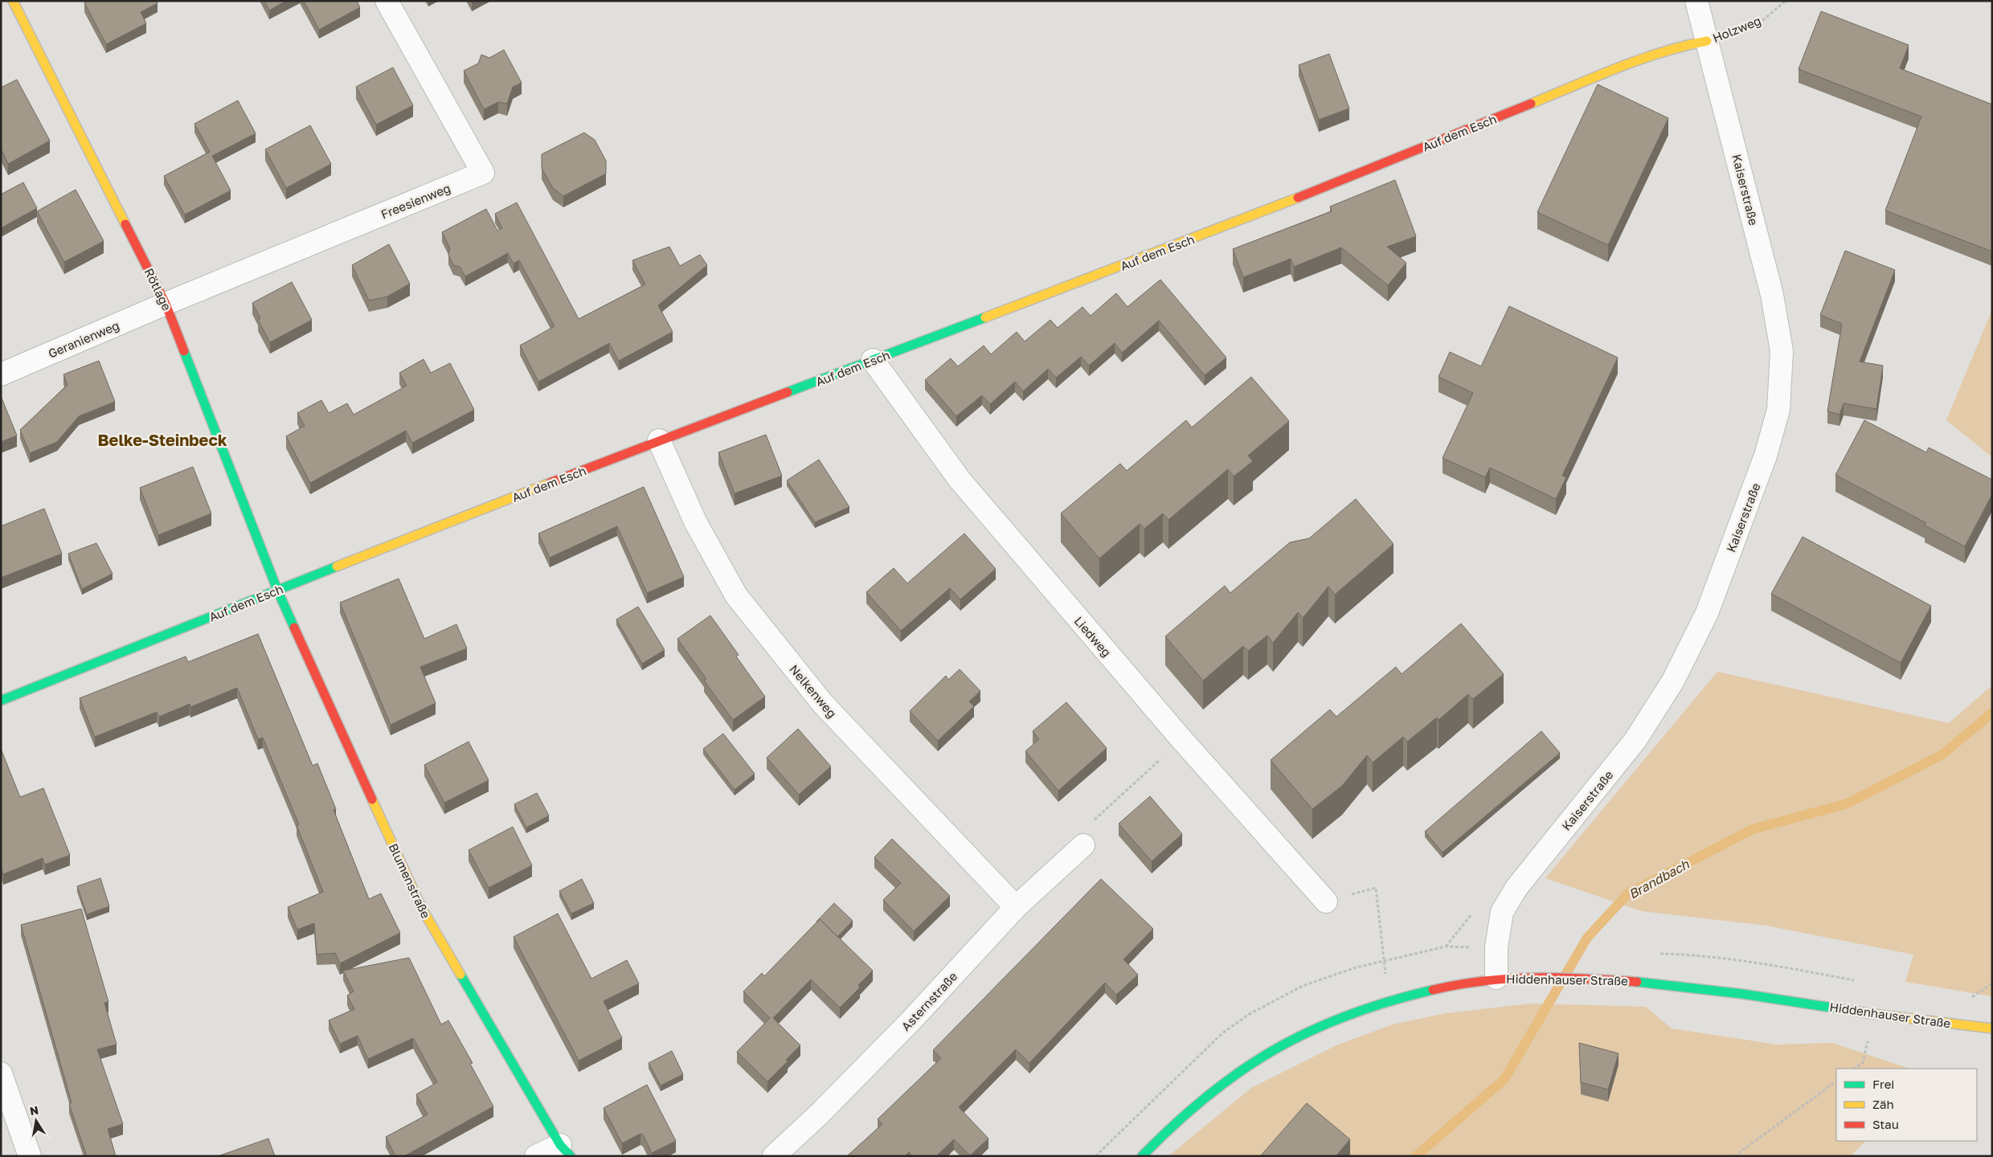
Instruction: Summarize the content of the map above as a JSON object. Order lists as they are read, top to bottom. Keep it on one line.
{"streets":{"street":["Auf dem Esch","Kaiserstraße","Freesienweg","Rötlage","Geranienweg","Liedweg","Nelkenweg","Blumenstraße","Hiddenhauser Straße","Asternstraße"],"path":["Holzweg"]},"crossings":[["Holzweg","Auf dem Esch"],["Holzweg","Kaiserstraße"],["Auf dem Esch","Kaiserstraße"],["Auf dem Esch","Rötlage"],["Auf dem Esch","Liedweg"],["Auf dem Esch","Nelkenweg"],["Auf dem Esch","Blumenstraße"],["Kaiserstraße","Hiddenhauser Straße"],["Freesienweg","Rötlage"],["Freesienweg","Geranienweg"],["Rötlage","Geranienweg"],["Rötlage","Blumenstraße"],["Nelkenweg","Asternstraße"]],"districts":["Belke-Steinbeck"],"water":["Brandbach"],"legend":["Frei","Zäh","Stau"],"north":"top"}
